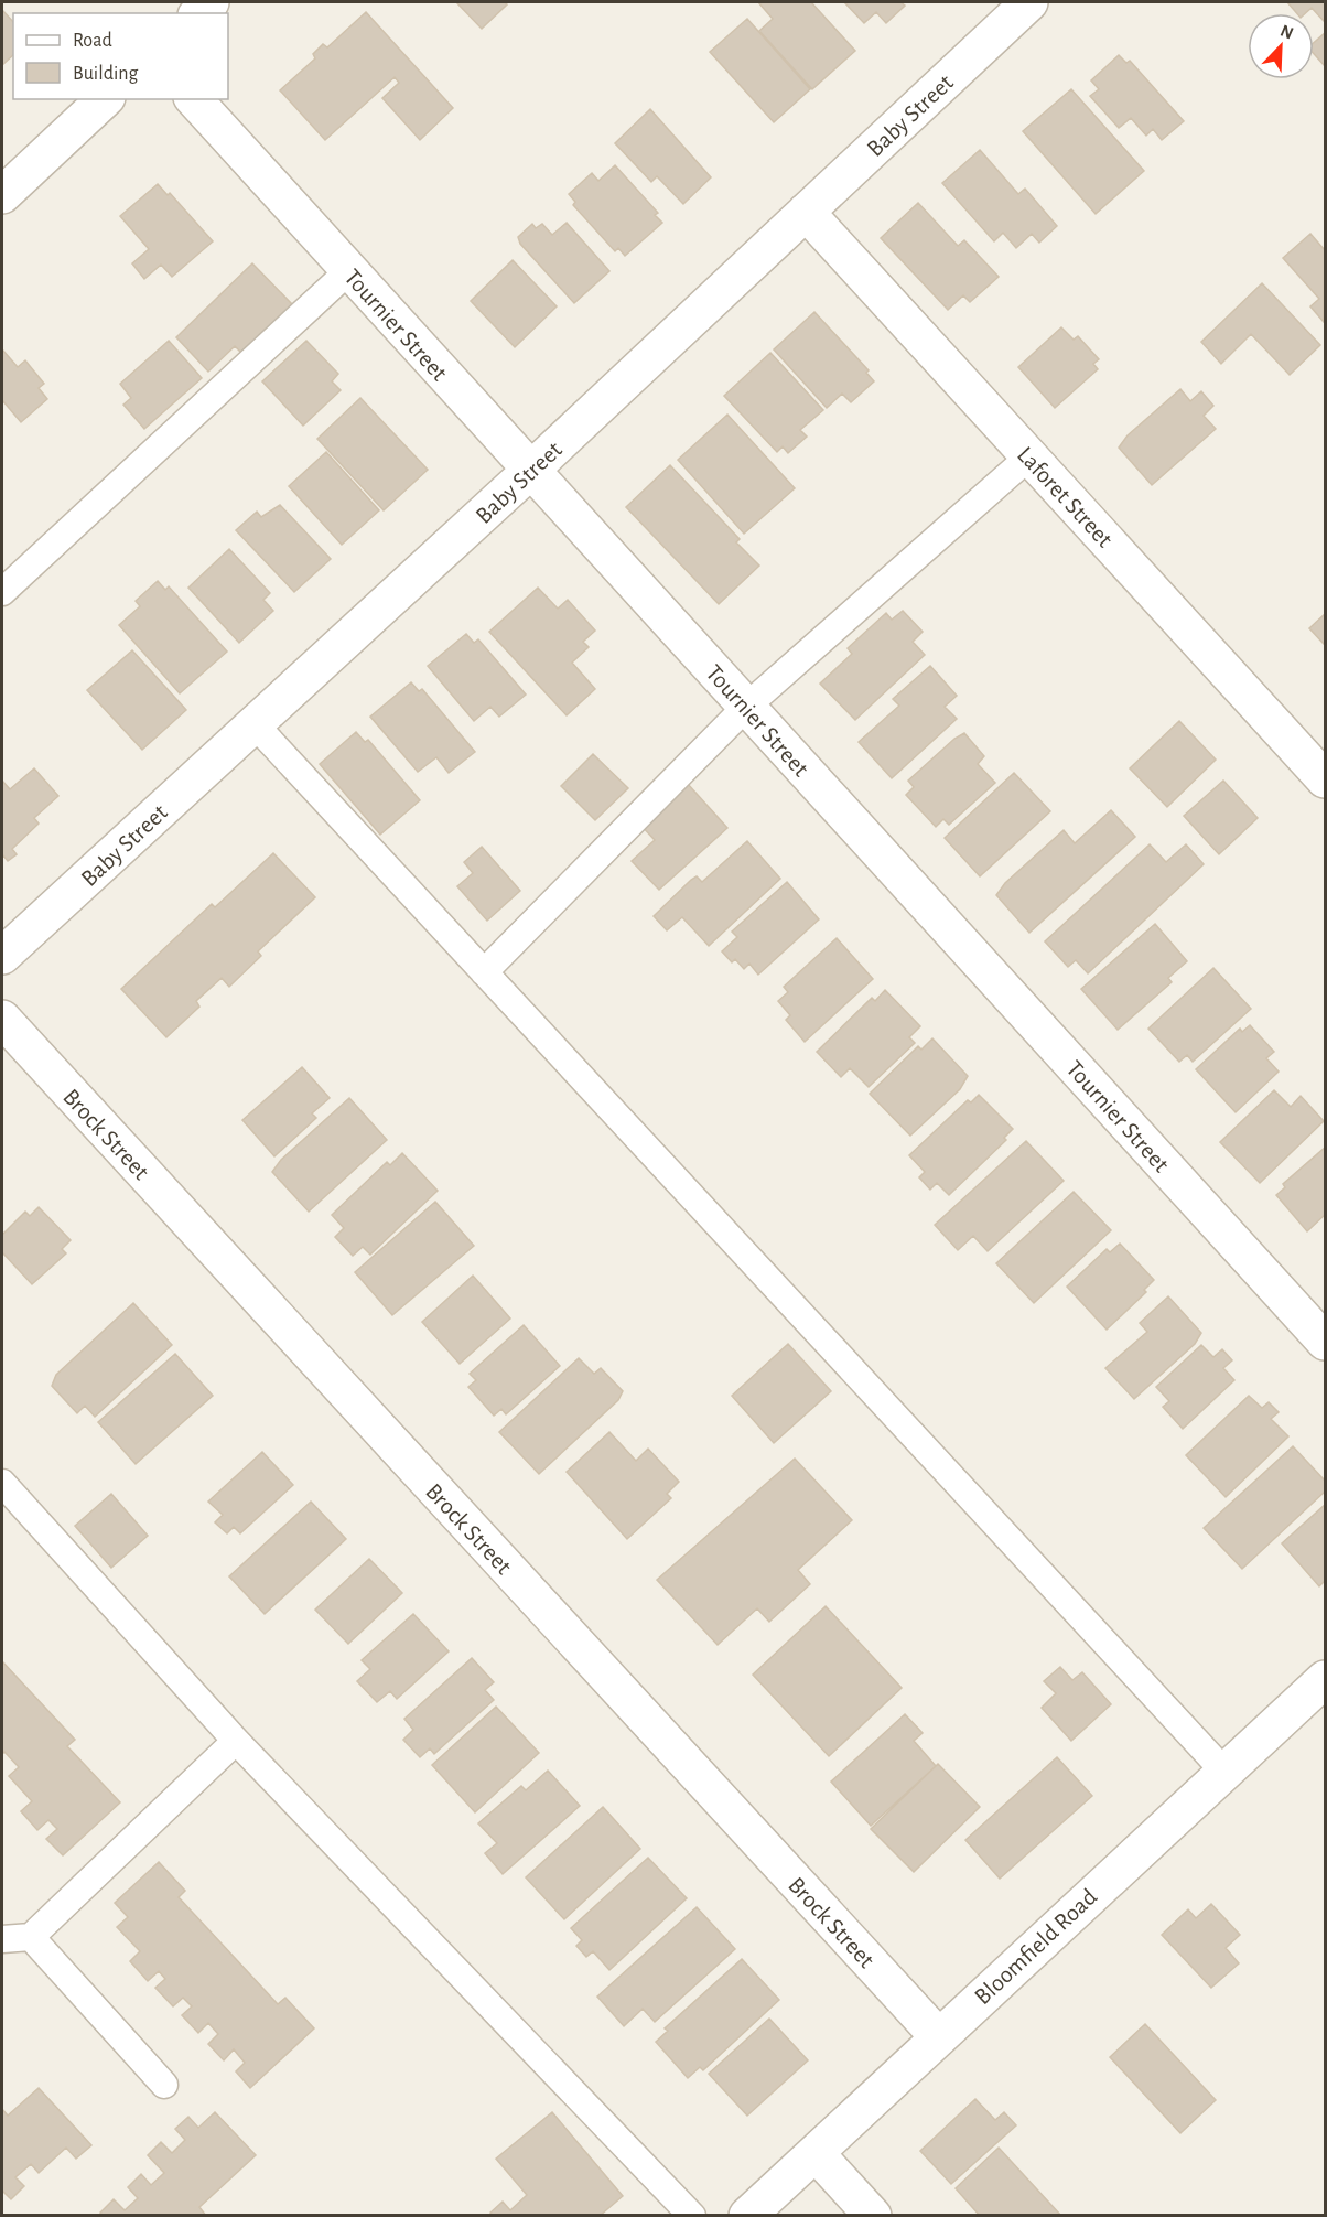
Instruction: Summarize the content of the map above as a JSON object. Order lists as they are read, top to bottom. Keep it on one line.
{"streets":{"street":["Baby Street","Tournier Street","Laforet Street","Brock Street","Bloomfield Road"]},"crossings":[["Baby Street","Tournier Street"],["Baby Street","Laforet Street"],["Brock Street","Bloomfield Road"]],"legend":["Road","Building"],"north":"top right"}
